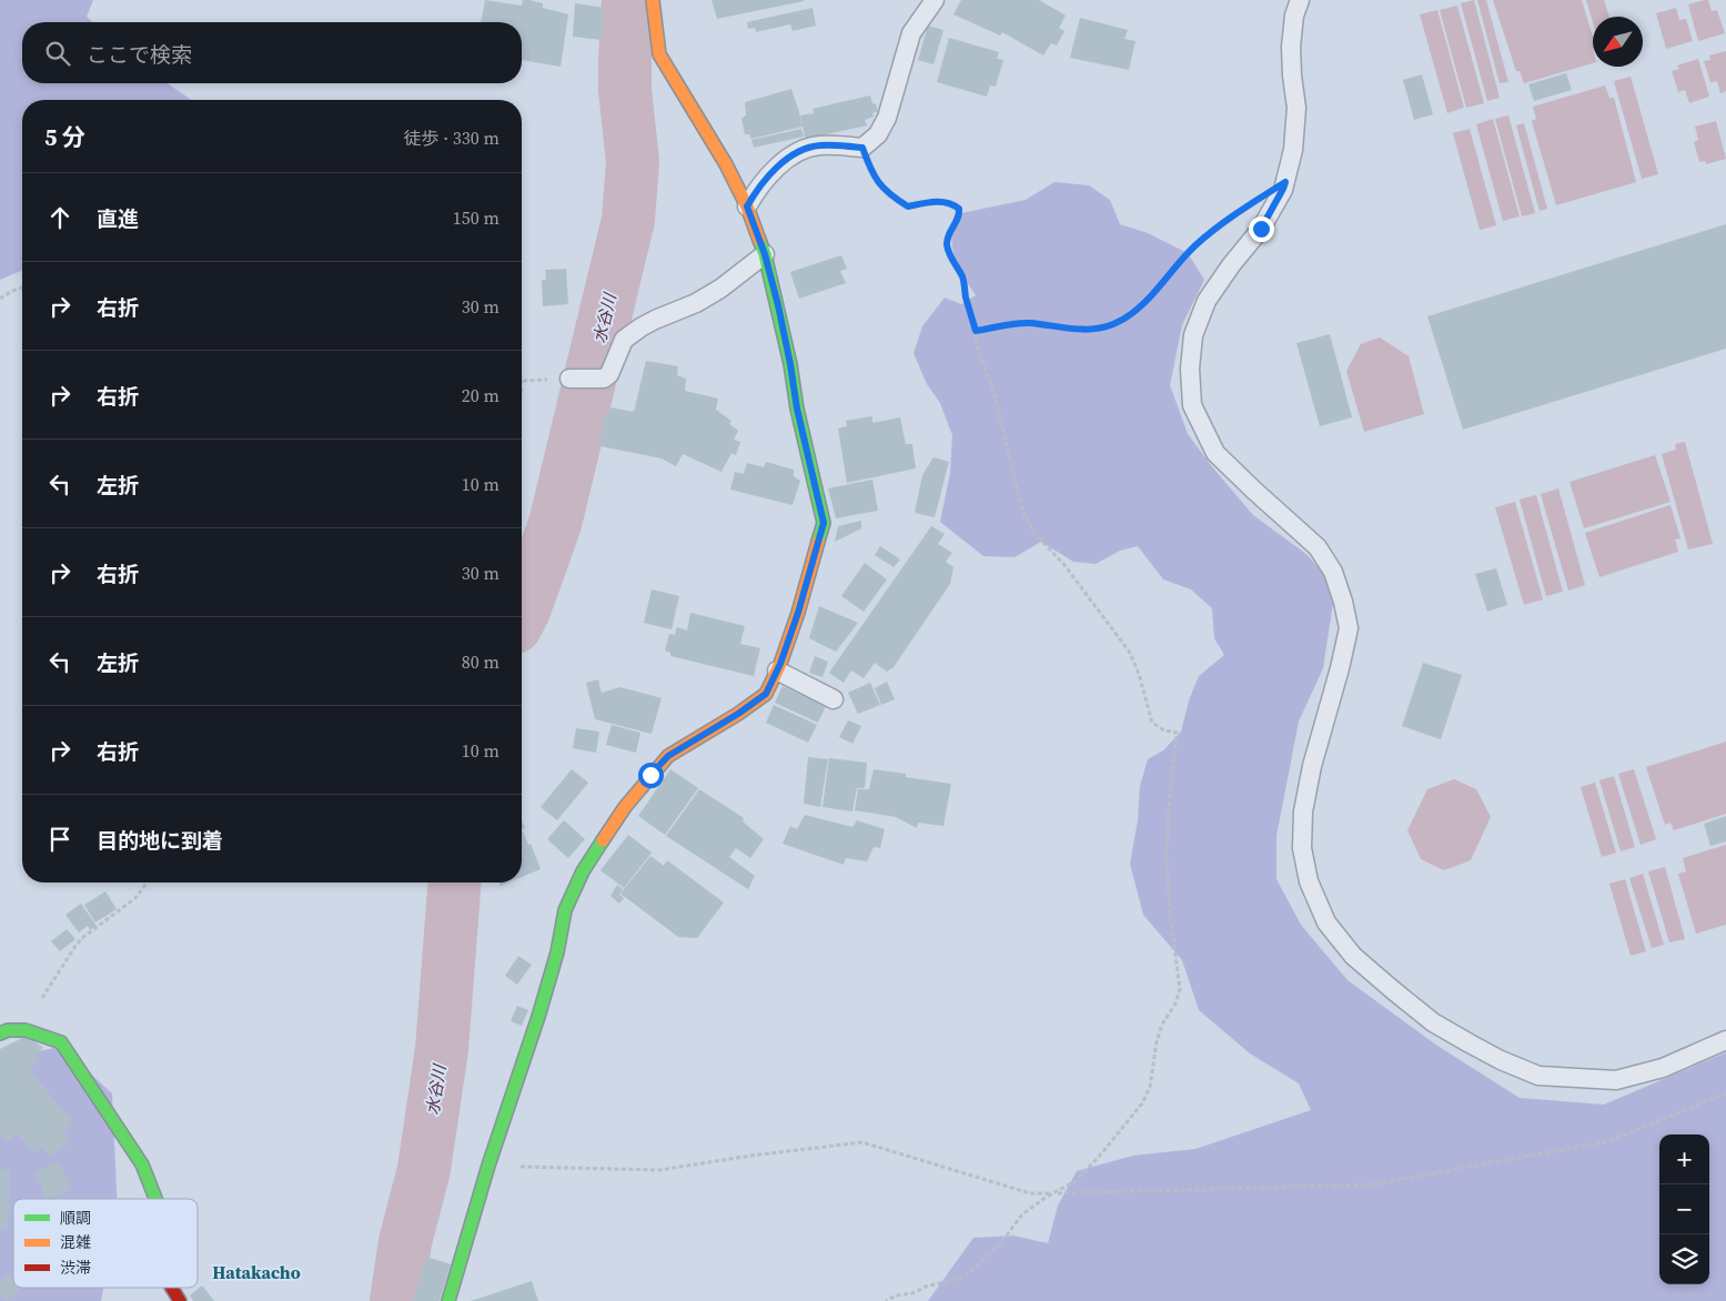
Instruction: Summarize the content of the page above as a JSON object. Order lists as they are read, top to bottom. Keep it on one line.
{"districts":["Hatakacho"],"water":["水谷川"],"legend":["順調","混雑","渋滞"],"north":"bottom left","page":{"search":"ここで検索","heading":["5 分","徒歩 · 330 m"],"list":[["直進","150 m"],["右折","30 m"],["右折","20 m"],["左折","10 m"],["右折","30 m"],["左折","80 m"],["右折","10 m"],"目的地に到着"],"map_buttons":["+","−"]}}
